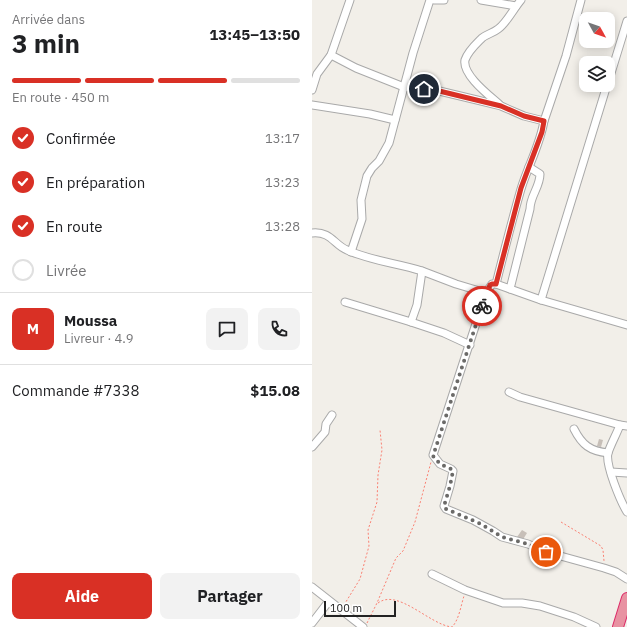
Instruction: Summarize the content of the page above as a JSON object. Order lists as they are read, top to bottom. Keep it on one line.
{"scale_bar":"100 m","north":"bottom right","page":{"heading":["3 min","Arrivée dans","13:45–13:50"],"panel":["Moussa","Livreur · 4.9","Commande #7338","$15.08"],"bar":"En route · 450 m","list":[["Confirmée","13:17"],["En préparation","13:23"],["En route","13:28"],"Livrée"],"round":"M","buttons":["Aide","Partager"],"scale":"100 m"}}
